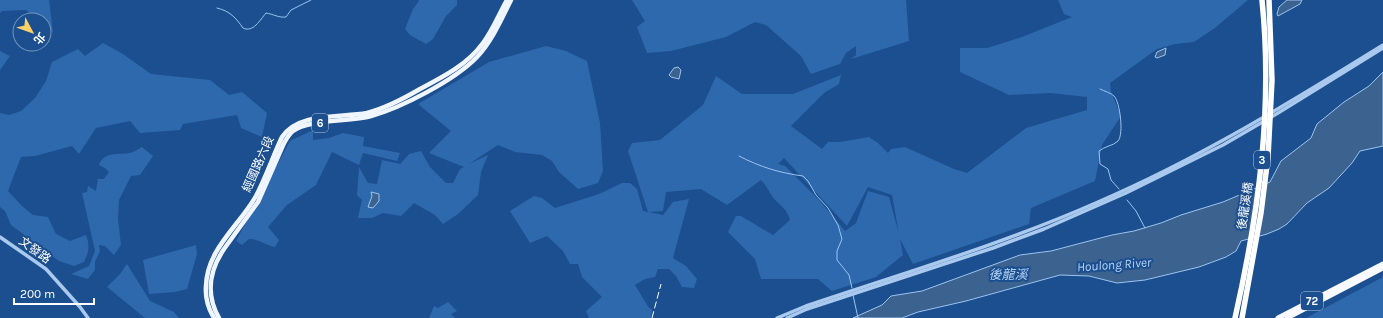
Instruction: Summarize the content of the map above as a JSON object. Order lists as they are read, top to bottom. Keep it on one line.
{"streets":{"highway":["3","後龍溪橋","72"],"main road":["6","經國路六段"],"street":["文發路"]},"water":["Houlong River","後龍溪"],"scale_bar":"200 m","north":"bottom right"}
